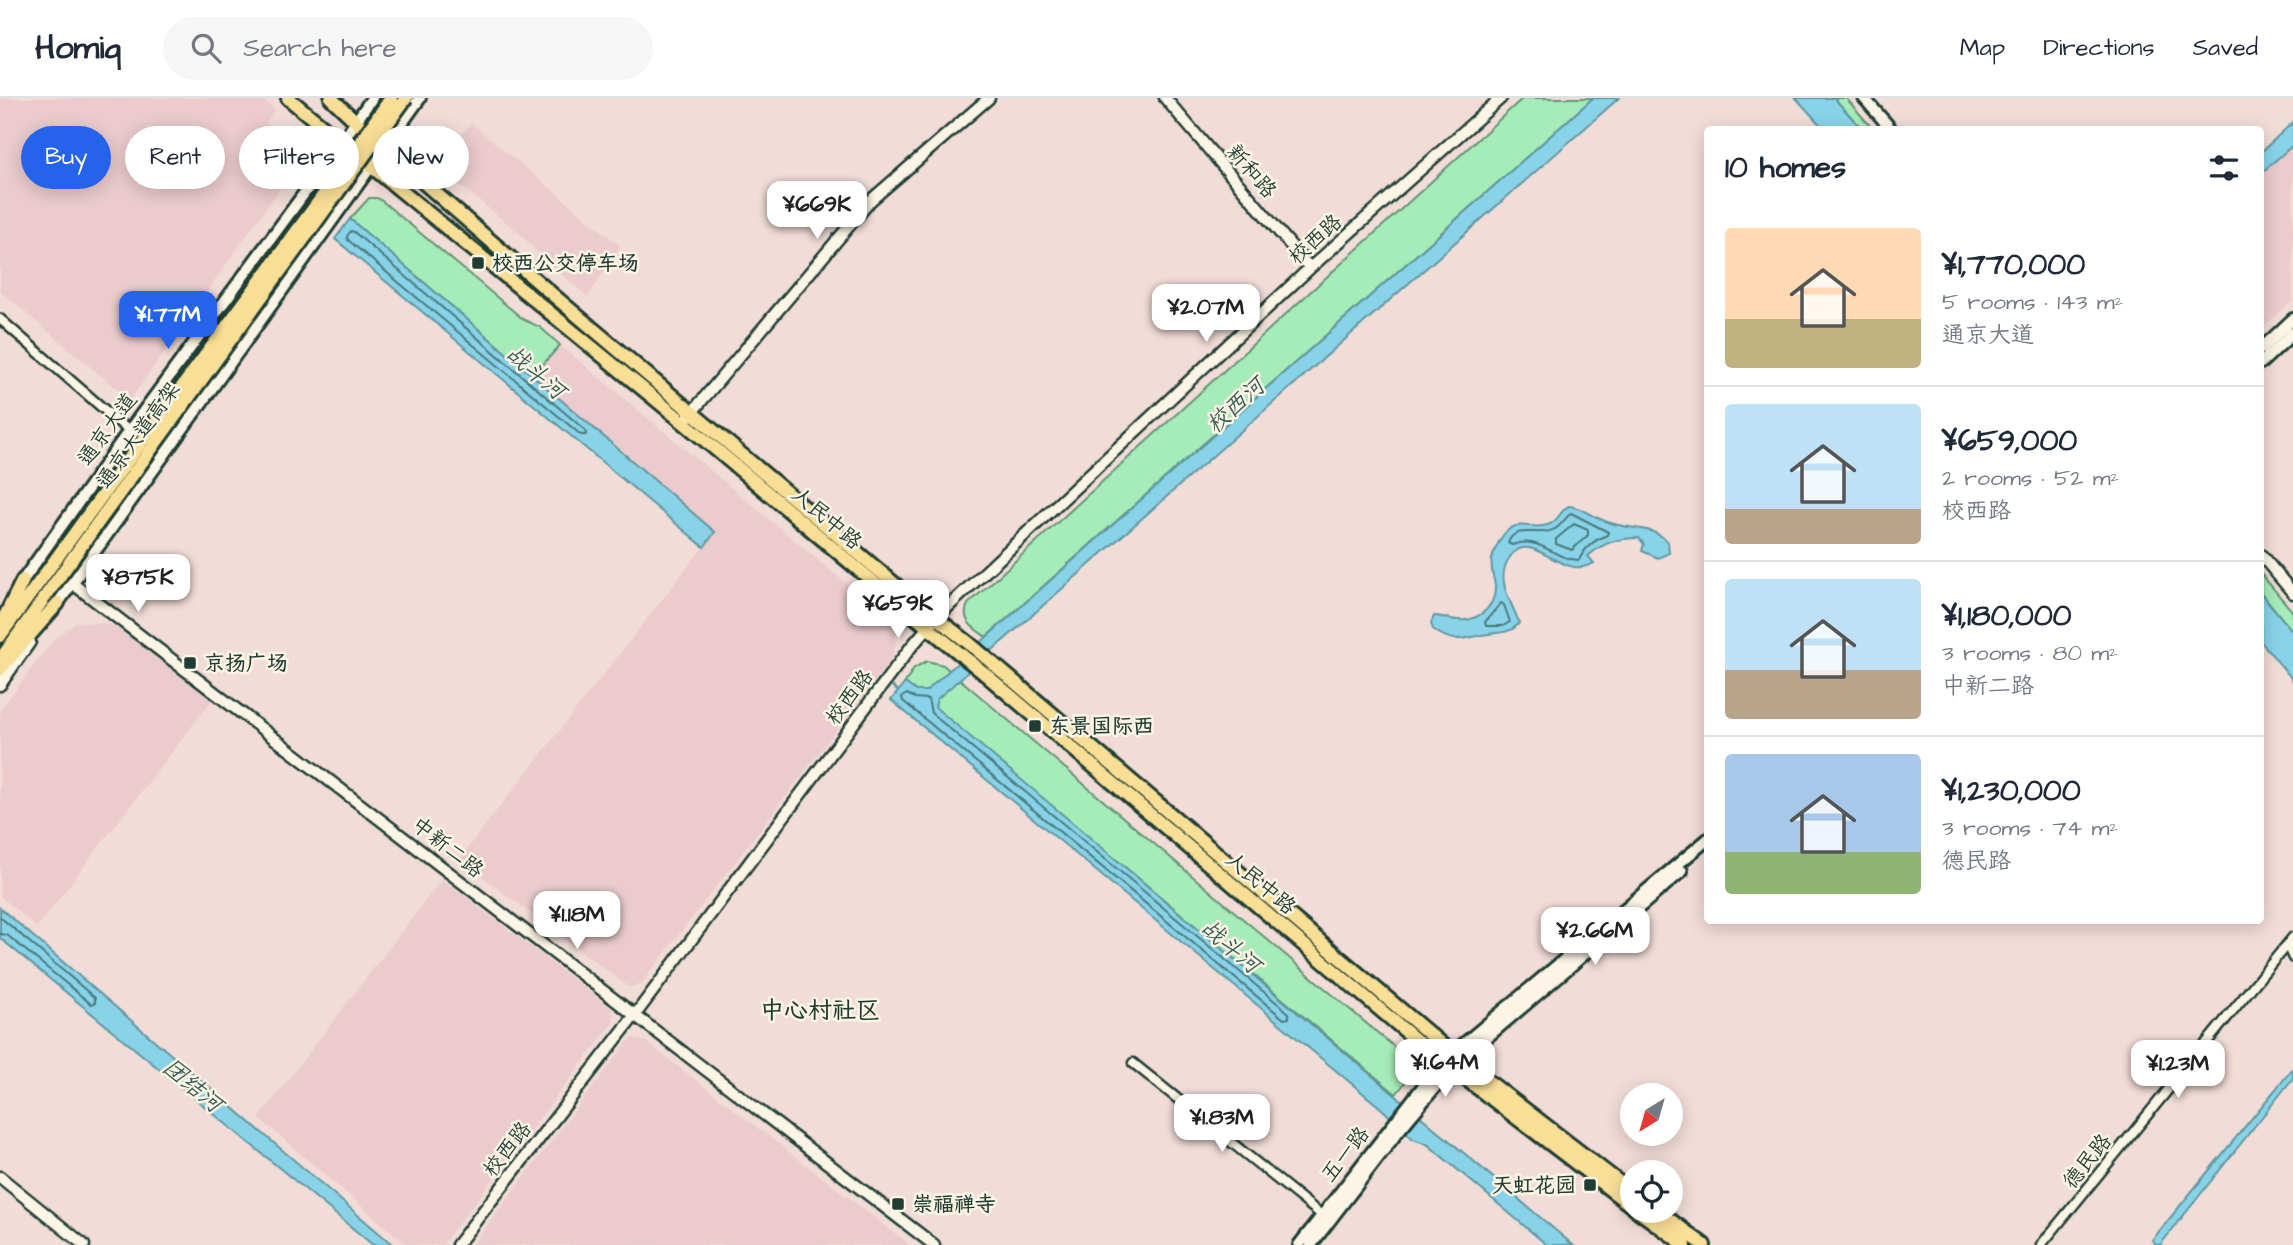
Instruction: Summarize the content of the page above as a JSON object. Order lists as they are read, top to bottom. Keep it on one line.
{"streets":{"main road":["通京大道","通京大道高架","人民中路","五一路"],"street":["新和路","校西路","中新二路","德民路"]},"crossings":[["新和路","校西路"],["校西路","人民中路"],["校西路","中新二路"],["通京大道","人民中路"],["人民中路","五一路"]],"districts":["中心村社区"],"water":["战斗河","校西河","团结河"],"places":{"transit":["校西公交停车场","京扬广场","东景国际西","天虹花园","崇福禅寺"]},"north":"bottom left","page":{"header":"Homiq","search":"Search here","nav":["Map","Directions","Saved"],"chip":["Buy","Rent","Filters","New"],"heading":"10 homes","price":["¥669K","¥2.07M","¥1.77M","¥875K","¥659K","¥1.18M","¥2.66M","¥1.64M","¥1.23M","¥1.83M"],"list":[{"name":"¥1,770,000","note":"5 rooms · 143 m² · 通京大道"},{"name":"¥659,000","note":"2 rooms · 52 m² · 校西路"},{"name":"¥1,180,000","note":"3 rooms · 80 m² · 中新二路"},{"name":"¥1,230,000","note":"3 rooms · 74 m² · 德民路"}]}}
